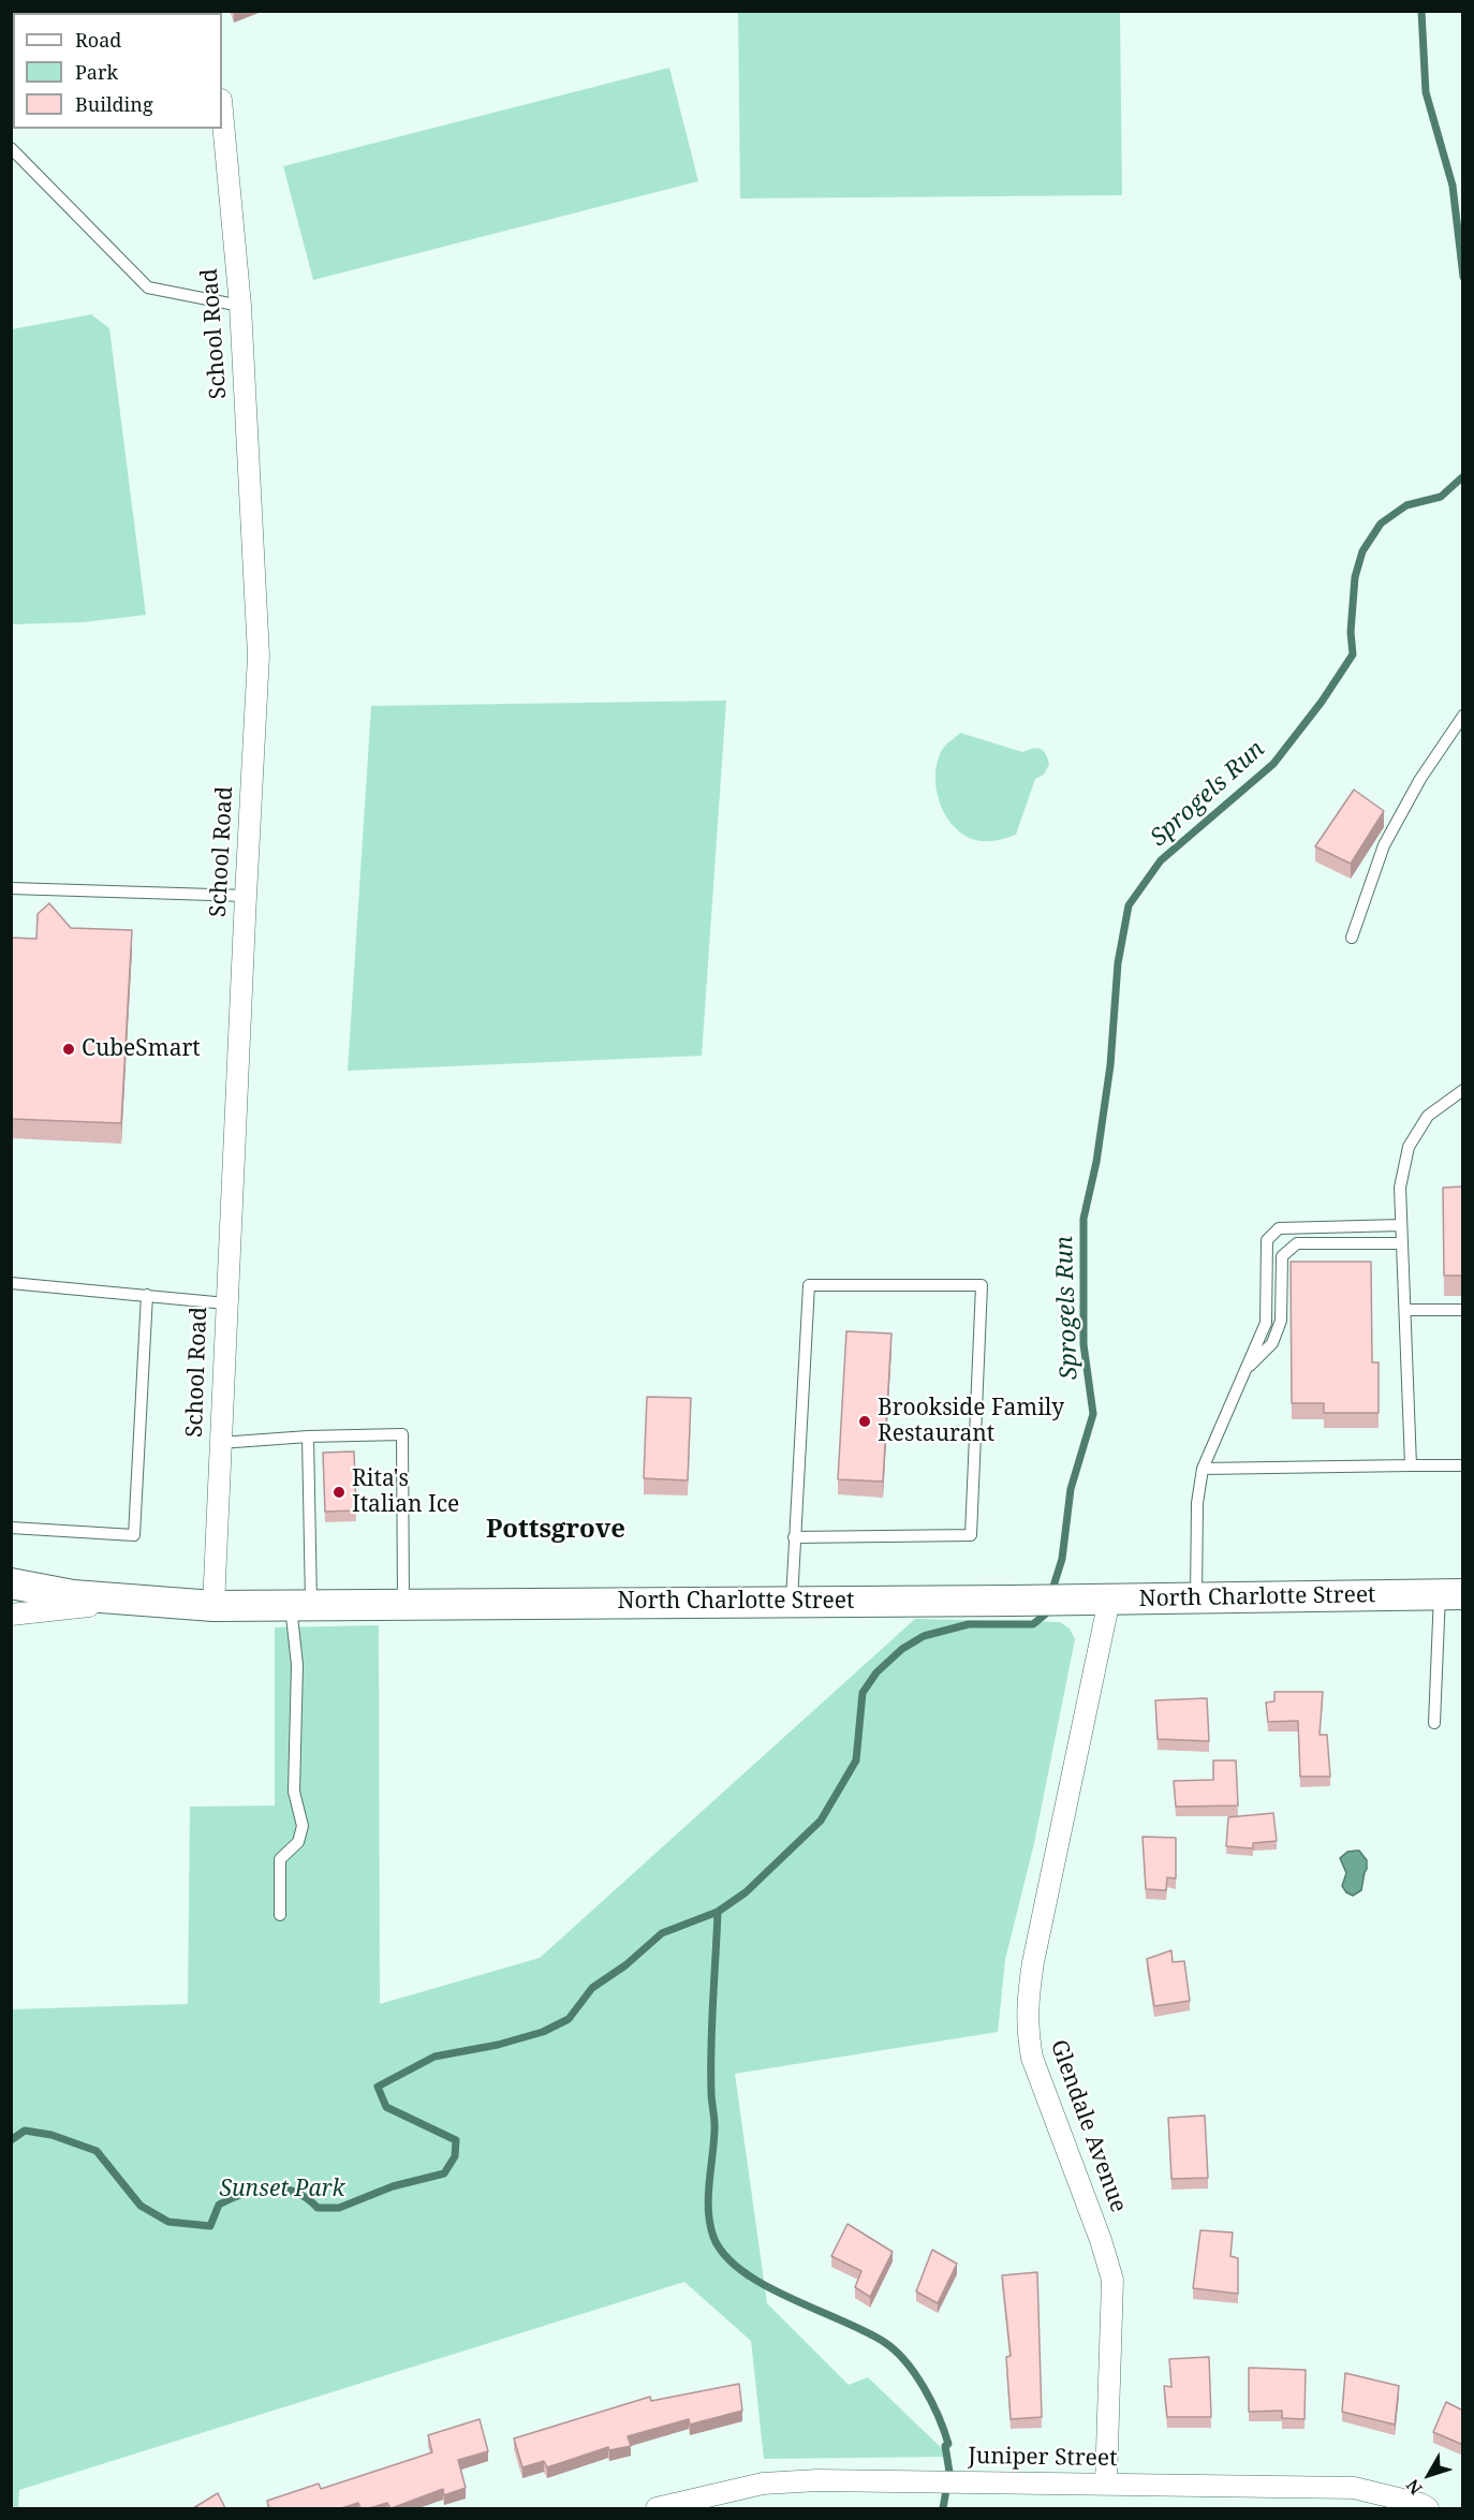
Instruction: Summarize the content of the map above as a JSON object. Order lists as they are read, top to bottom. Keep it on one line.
{"streets":{"main road":["North Charlotte Street"],"street":["School Road","Glendale Avenue","Juniper Street"]},"crossings":[["School Road","North Charlotte Street"],["North Charlotte Street","Glendale Avenue"],["Glendale Avenue","Juniper Street"]],"districts":["Pottsgrove"],"water":["Sprogels Run"],"parks":["Sunset Park"],"places":["CubeSmart","Brookside Family Restaurant","Rita's Italian Ice"],"legend":["Road","Park","Building"],"north":"bottom left"}
